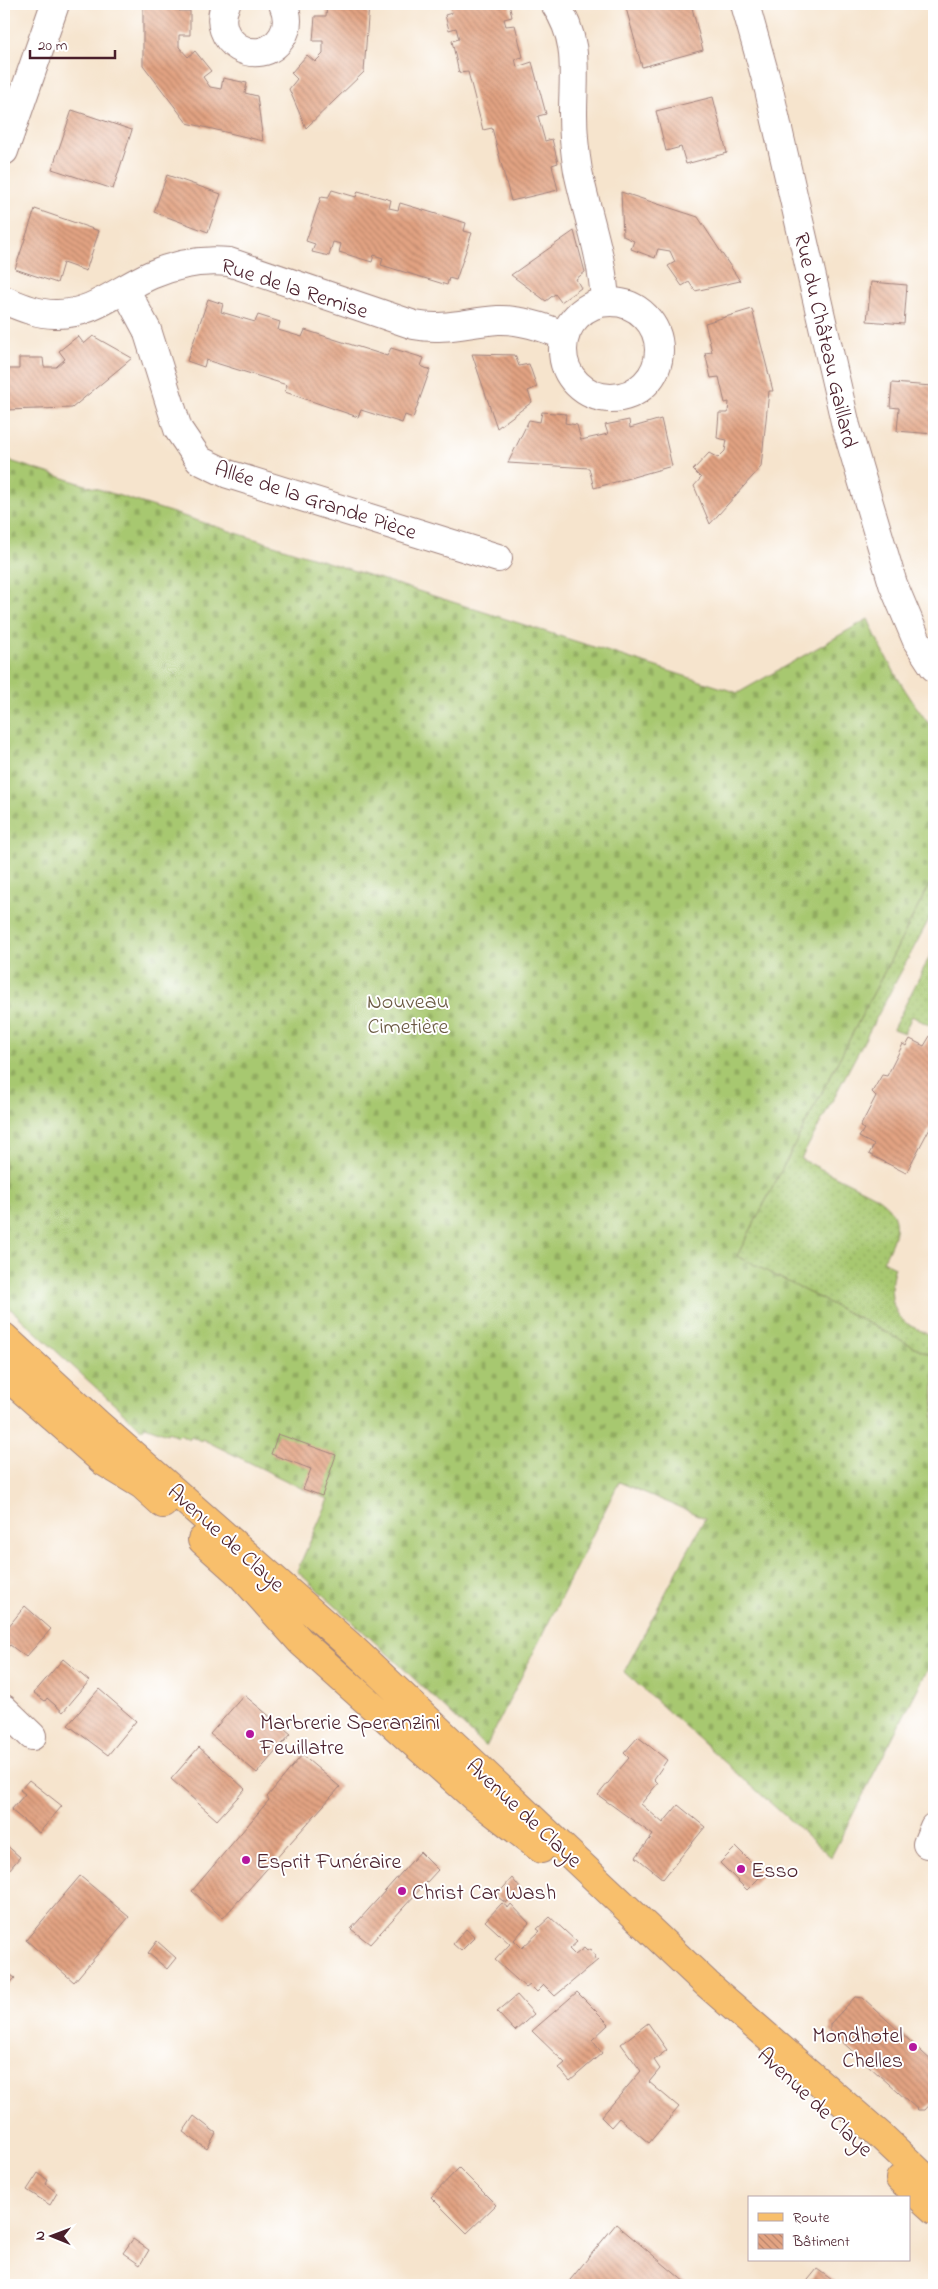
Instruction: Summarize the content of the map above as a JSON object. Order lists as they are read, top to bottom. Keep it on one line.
{"streets":{"main road":["Avenue de Claye"],"street":["Rue de la Remise","Rue du Château Gaillard","Allée de la Grande Pièce"]},"crossings":[["Rue de la Remise","Allée de la Grande Pièce"]],"parks":["Nouveau Cimetière"],"places":["Marbrerie Speranzini Feuillatre","Esprit Funéraire","Esso","Christ Car Wash","Mondhotel Chelles"],"legend":["Route","Bâtiment"],"scale_bar":"20 m","north":"left"}
